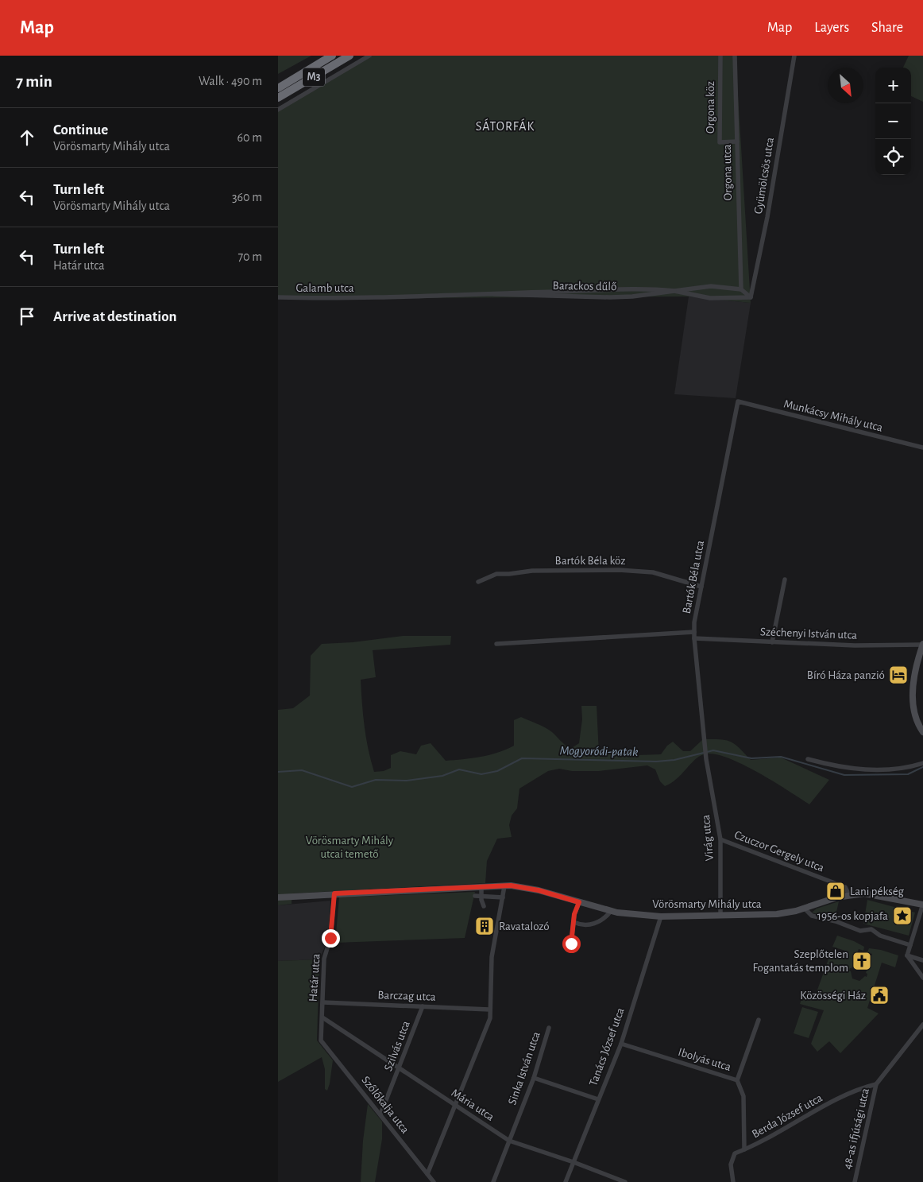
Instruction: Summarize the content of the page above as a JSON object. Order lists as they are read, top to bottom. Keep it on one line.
{"streets":{"highway":["M3"],"main road":["Vörösmarty Mihály utca"],"street":["Orgona köz","Orgona utca","Gyümölcsös utca","Barackos dűlő","Galamb utca","Munkácsy Mihály utca","Bartók Béla köz","Bartók Béla utca","Széchenyi István utca","Virág utca","Czuczor Gergely utca","Határ utca","Barczag utca","Szilvás utca","Tanács József utca","Ibolyás utca","Sinka István utca","Szőlőkalja utca","Mária utca","Berda József utca","48-as ifjúsági utca"]},"crossings":[["Orgona köz","Orgona utca"],["Orgona utca","Barackos dűlő"],["Gyümölcsös utca","Barackos dűlő"],["Barackos dűlő","Galamb utca"],["Munkácsy Mihály utca","Bartók Béla utca"],["Bartók Béla köz","Bartók Béla utca"],["Bartók Béla utca","Széchenyi István utca"],["Bartók Béla utca","Virág utca"],["Virág utca","Czuczor Gergely utca"],["Virág utca","Vörösmarty Mihály utca"],["Czuczor Gergely utca","Vörösmarty Mihály utca"],["Vörösmarty Mihály utca","Határ utca"],["Vörösmarty Mihály utca","Tanács József utca"],["Határ utca","Barczag utca"],["Határ utca","Szőlőkalja utca"],["Határ utca","Mária utca"],["Barczag utca","Szilvás utca"],["Szilvás utca","Szőlőkalja utca"],["Szilvás utca","Mária utca"],["Tanács József utca","Ibolyás utca"],["Tanács József utca","Mária utca"],["Ibolyás utca","Berda József utca"],["Sinka István utca","Mária utca"],["Berda József utca","48-as ifjúsági utca"]],"districts":["SÁTORFÁK"],"water":["Mogyoródi-patak"],"parks":["Vörösmarty Mihály utcai temető"],"places":{"hotel":["Bíró Háza panzió"],"shop":["Lani pékség"],"place":["1956-os kopjafa"],"building":["Ravatalozó"],"church":["Szeplőtelen Fogantatás templom"],"public building":["Közösségi Ház"]},"north":"bottom right","page":{"header":"Map","nav":["Map","Layers","Share"],"heading":["7 min","Walk · 490 m"],"map_buttons":["+","−"],"list":[["Continue","Vörösmarty Mihály utca","60 m"],["Turn left","Vörösmarty Mihály utca","360 m"],["Turn left","Határ utca","70 m"],"Arrive at destination"]}}
